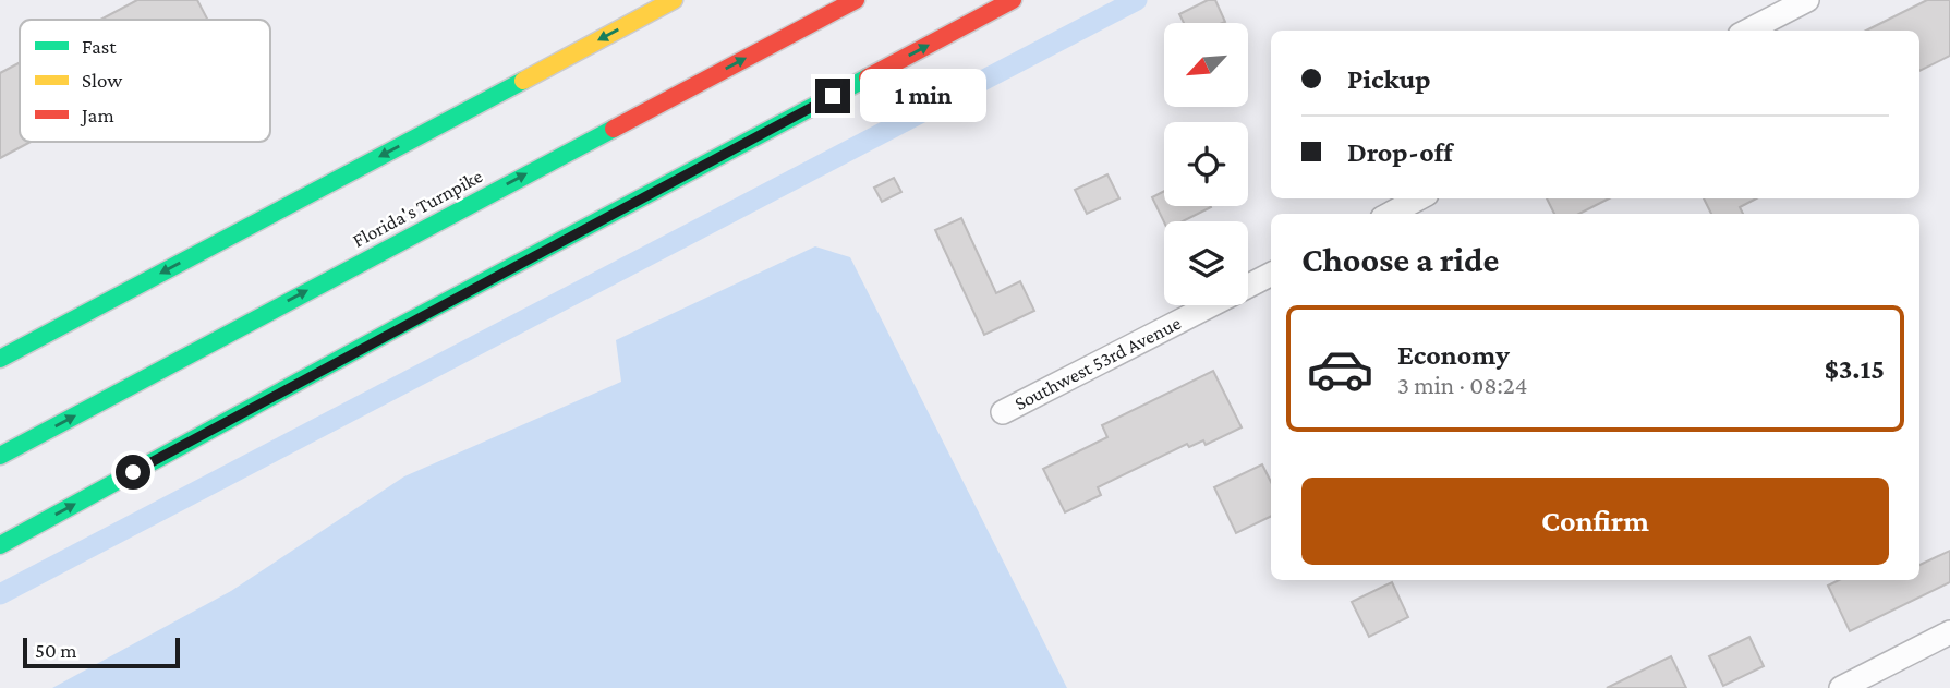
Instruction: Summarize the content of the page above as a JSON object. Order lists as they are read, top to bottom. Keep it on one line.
{"streets":{"highway":["Florida's Turnpike"],"street":["Southwest 53rd Avenue"]},"legend":["Fast","Slow","Jam"],"scale_bar":"50 m","north":"bottom left","page":{"banner":["Pickup","Drop-off"],"bubble":"1 min","heading":"Choose a ride","list":[{"name":"Economy","note":"3 min · 08:24","value":"$3.15"}],"buttons":"Confirm","scale":"50 m"}}
